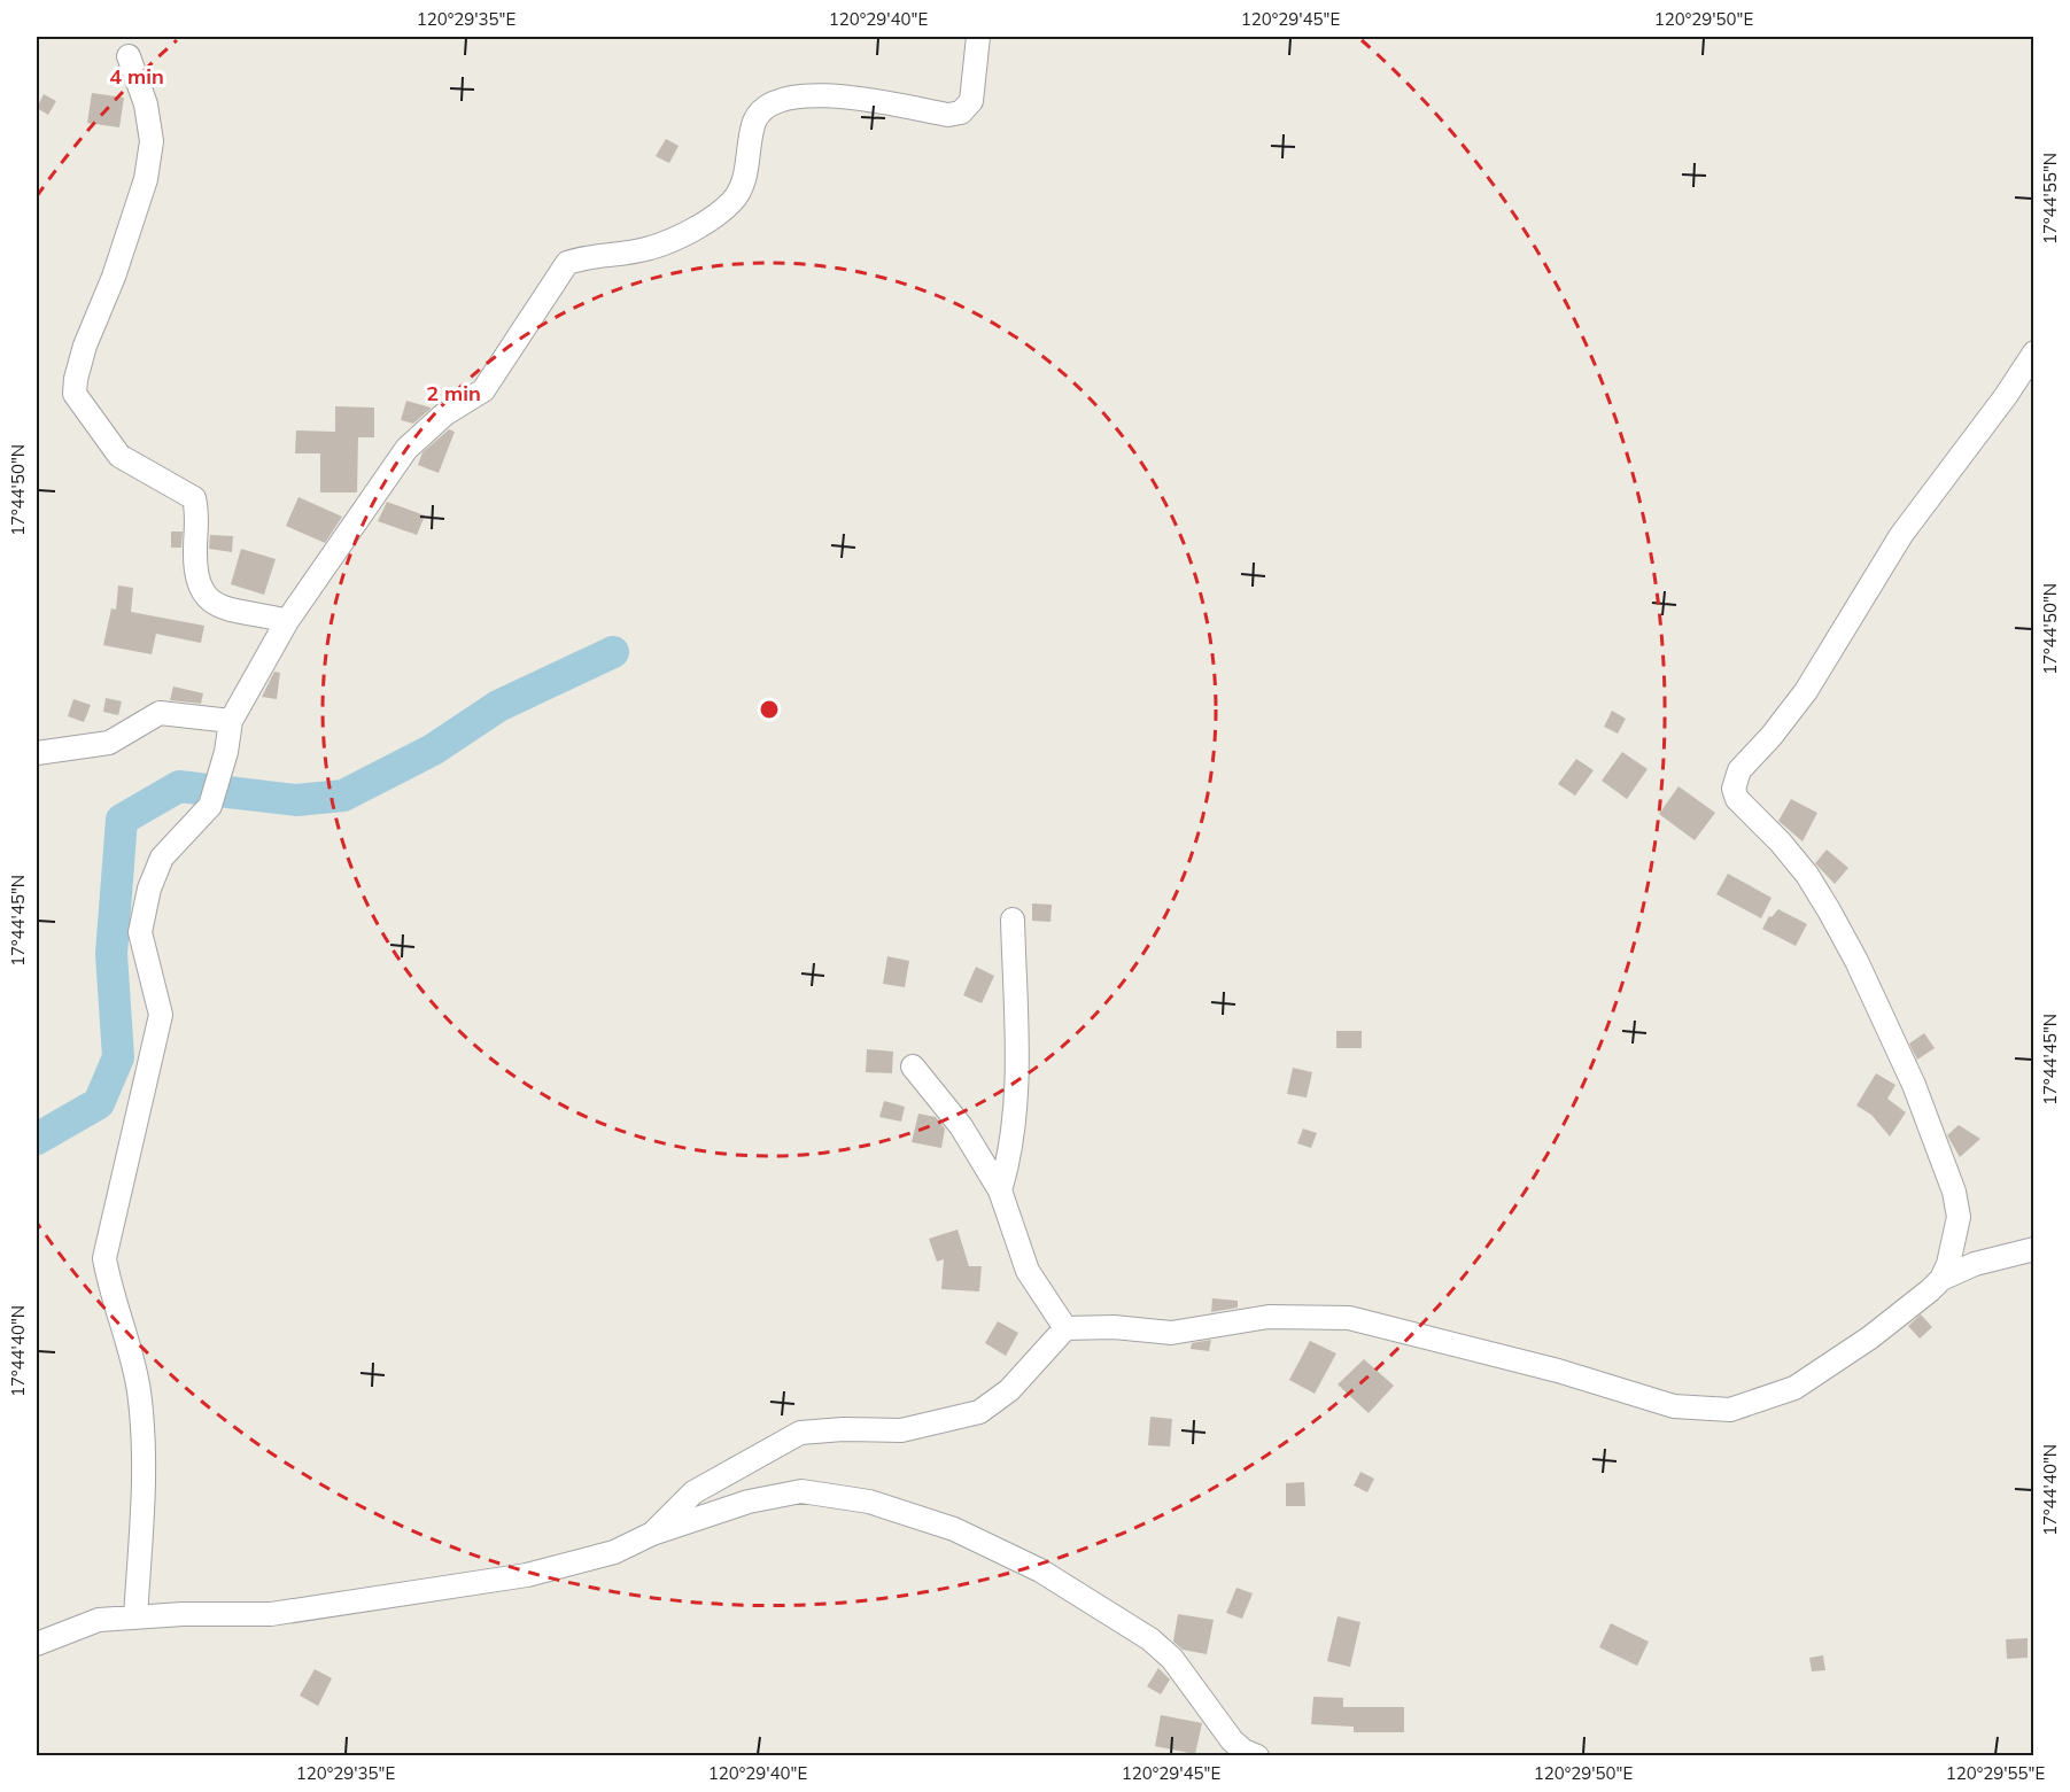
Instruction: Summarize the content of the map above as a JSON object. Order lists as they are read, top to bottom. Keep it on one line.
{"coordinates":["120°29'35\"E","120°29'40\"E","120°29'45\"E","120°29'50\"E","17°44'55\"N","17°44'50\"N","17°44'45\"N","17°44'40\"N","120°29'55\"E"],"rings":["4 min","2 min"]}
